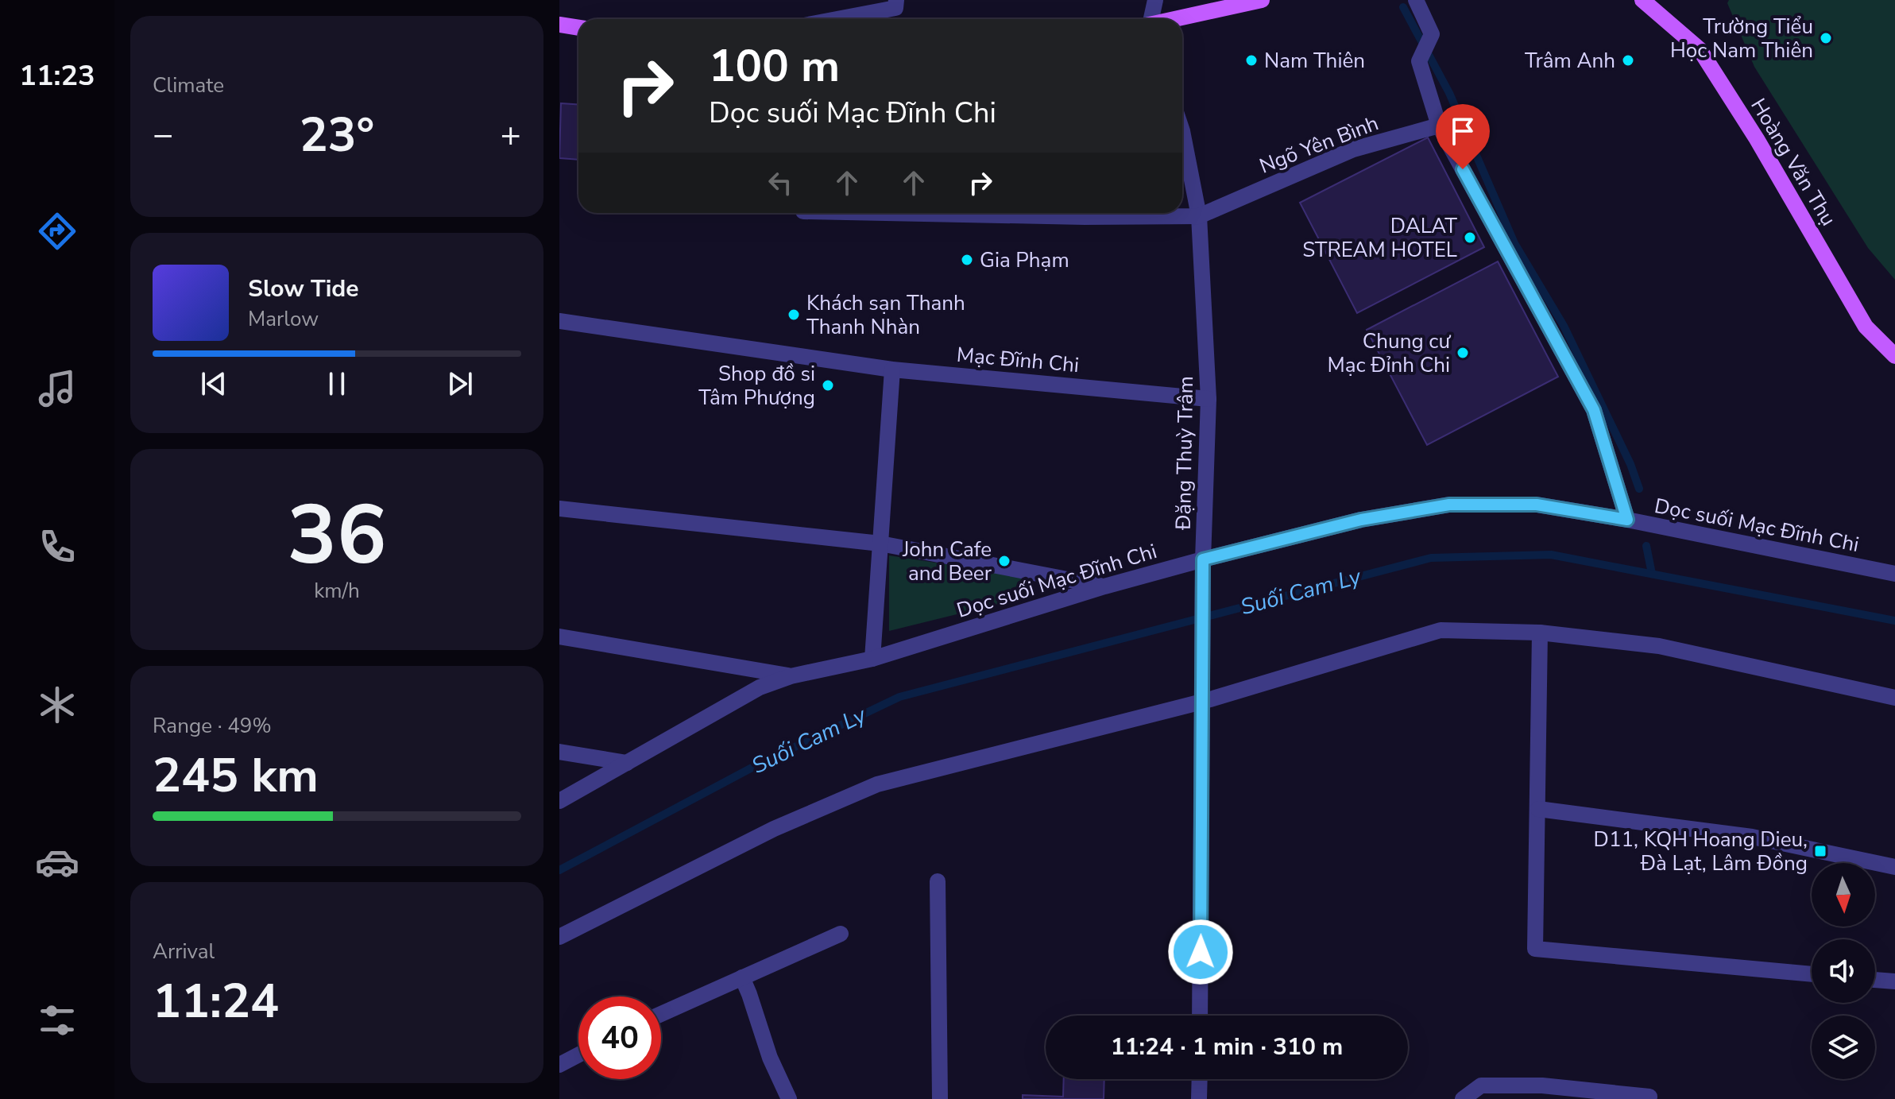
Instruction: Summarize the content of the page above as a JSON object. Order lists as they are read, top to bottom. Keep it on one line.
{"streets":{"main road":["Hoàng Văn Thụ"],"street":["Ngõ Yên Bình","Mạc Đĩnh Chi","Đặng Thuỳ Trâm","Dọc suối Mạc Đĩnh Chi"]},"crossings":[["Ngõ Yên Bình","Đặng Thuỳ Trâm"],["Mạc Đĩnh Chi","Đặng Thuỳ Trâm"],["Đặng Thuỳ Trâm","Dọc suối Mạc Đĩnh Chi"]],"water":["Suối Cam Ly"],"places":{"other":["Trường Tiểu Học Nam Thiên","Nam Thiên","Trâm Anh","DALAT STREAM HOTEL","Gia Phạm","Khách sạn Thanh Thanh Nhàn","Chung cư Mạc Đỉnh Chi","Shop đồ si Tâm Phượng","John Cafe and Beer"],"transit":["D11, KQH Hoang Dieu, Đà Lạt, Lâm Đồng"]},"north":"bottom","page":{"tabs":"11:23","tile":["Climate",["36","km/h"],["Range · 49%","245 km"],["Arrival","11:24"]],"turn":["100 m","Dọc suối Mạc Đĩnh Chi"],"heat":["−","23°","+"],"song":["Slow Tide","Marlow"],"limit":"40","trip":"11:24 · 1 min · 310 m"}}
